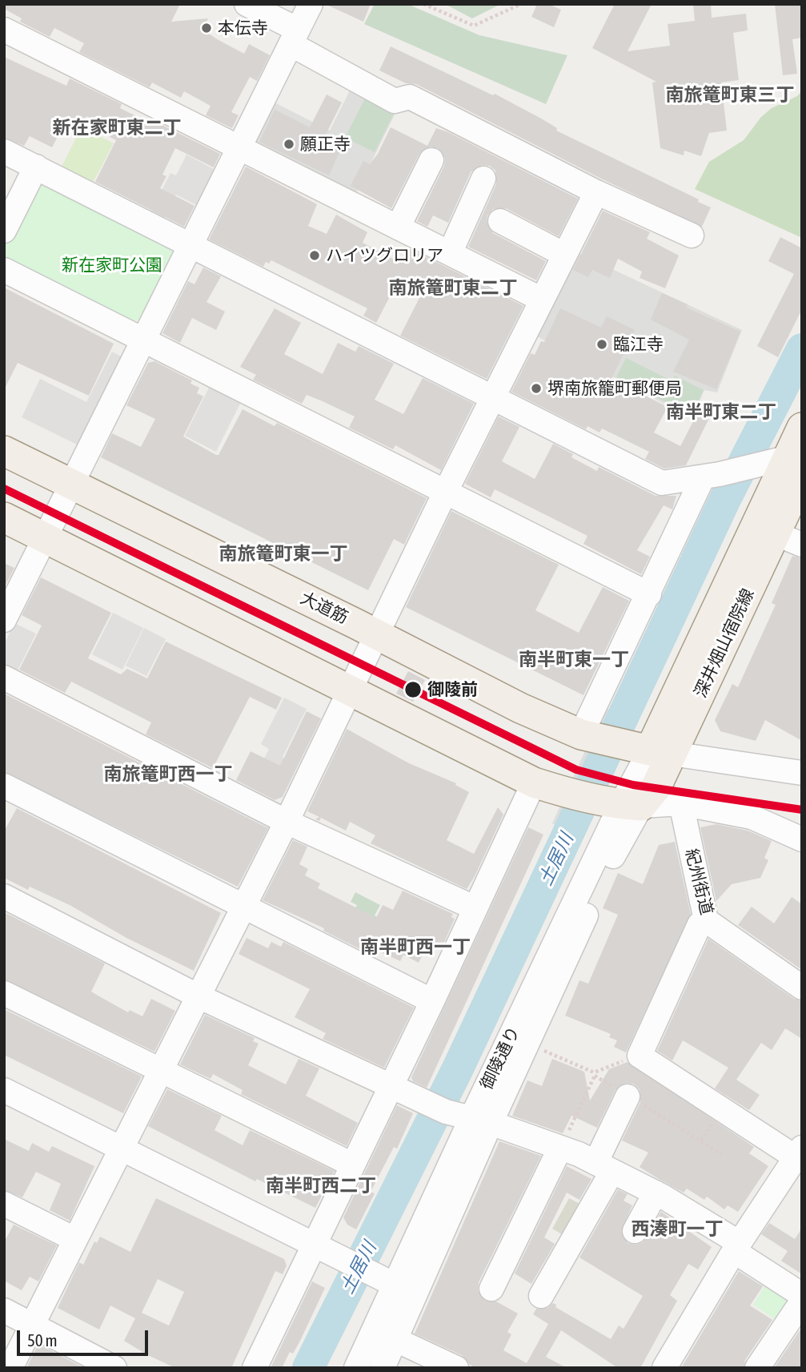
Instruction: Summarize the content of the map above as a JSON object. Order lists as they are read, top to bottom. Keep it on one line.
{"streets":{"main road":["大道筋","深井畑山宿院線"],"street":["紀州街道","御陵通り"]},"crossings":[["大道筋","深井畑山宿院線"],["深井畑山宿院線","御陵通り"]],"districts":["南旅篭町東三丁","新在家町東二丁","南旅篭町東二丁","南半町東二丁","南旅篭町東一丁","南半町東一丁","南旅篭町西一丁","南半町西一丁","南半町西二丁","西湊町一丁"],"water":["土居川"],"parks":["新在家町公園"],"places":["本伝寺","願正寺","ハイツグロリア","臨江寺","堺南旅籠町郵便局","御陵前"],"scale_bar":"50 m"}
